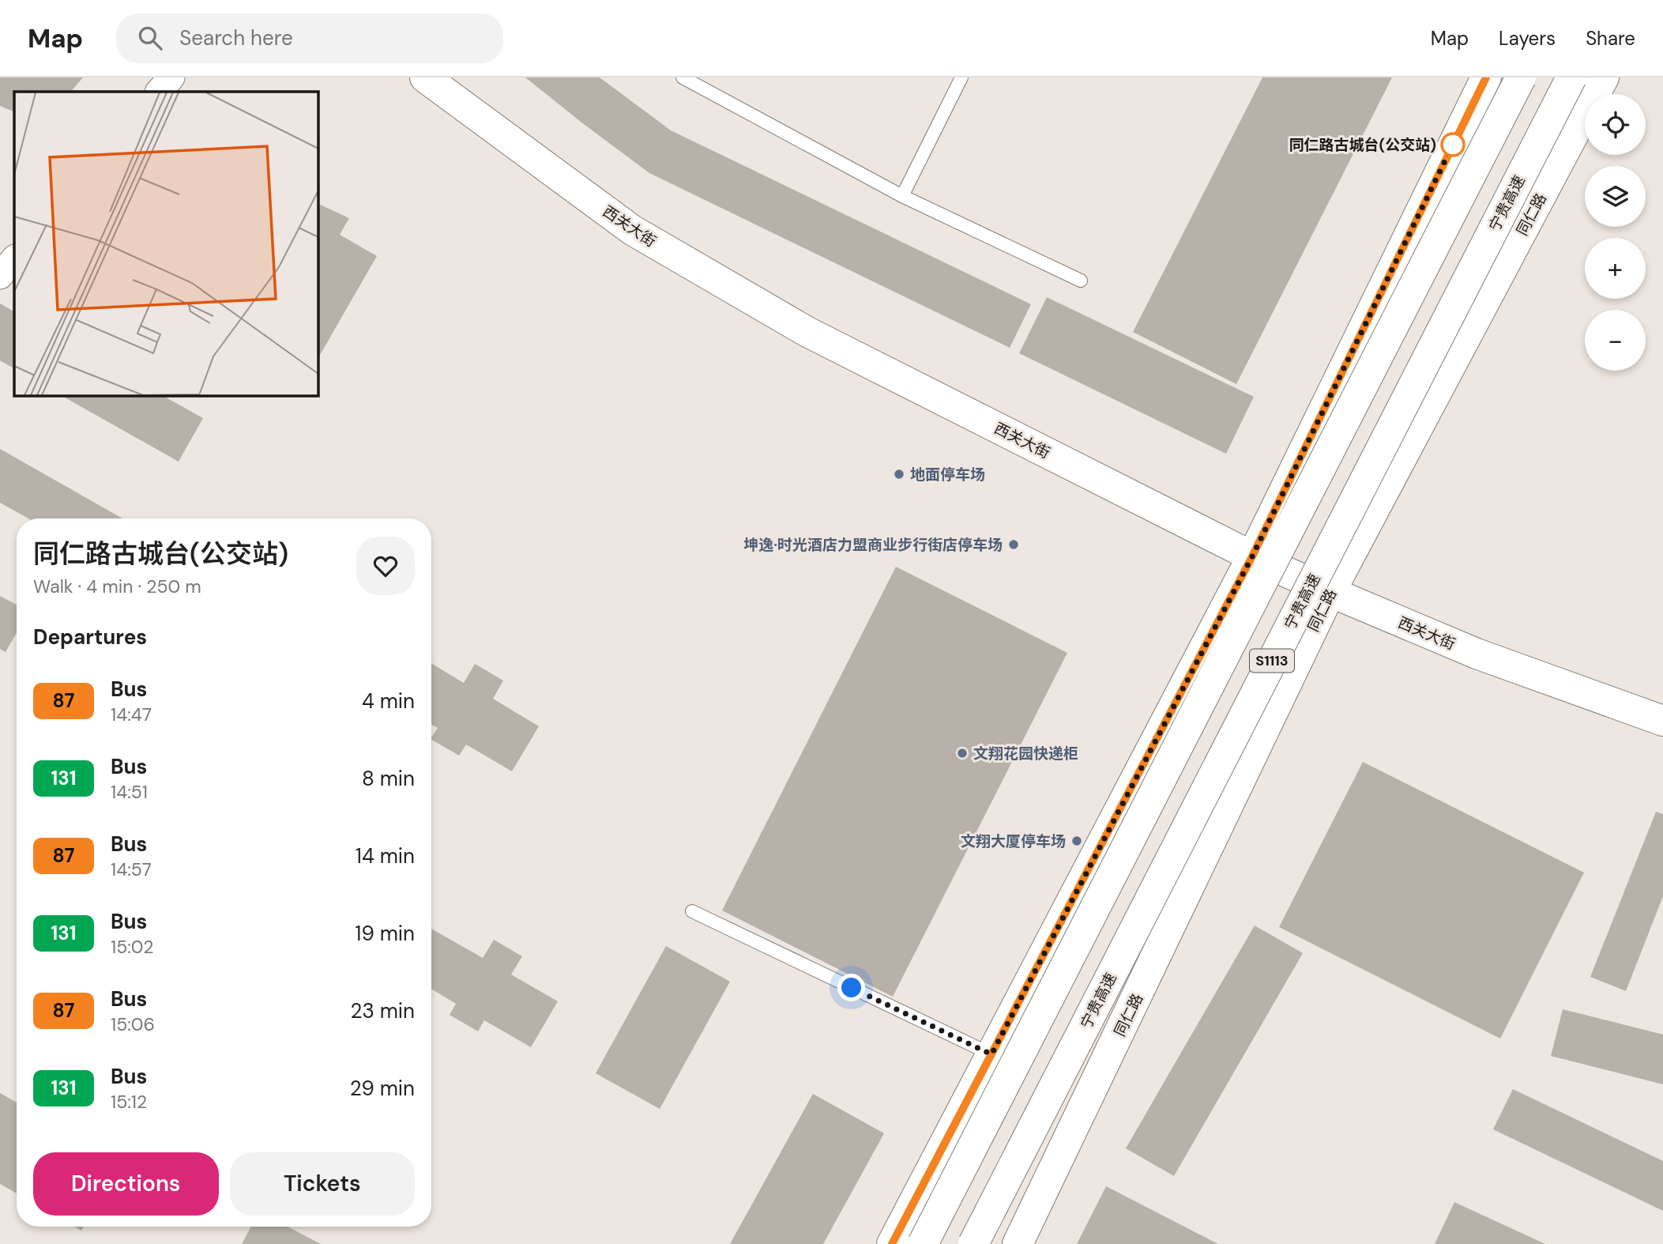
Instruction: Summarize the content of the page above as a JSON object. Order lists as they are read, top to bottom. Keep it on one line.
{"streets":{"main road":["宁贵高速","同仁路","西关大街","S1113"]},"crossings":[["同仁路","西关大街"]],"places":["同仁路古城台(公交站)","地面停车场","坤逸·时光酒店力盟商业步行街店停车场","文翔花园快递柜","文翔大厦停车场"],"lines":["bus line 87"],"page":{"header":"Map","search":"Search here","nav":["Map","Layers","Share"],"map_buttons":["+","−"],"heading":[["同仁路古城台(公交站)","Walk · 4 min · 250 m"],"Departures"],"list":[{"mark":"87","name":"Bus","note":"14:47","value":"4 min"},{"mark":"131","name":"Bus","note":"14:51","value":"8 min"},{"mark":"87","name":"Bus","note":"14:57","value":"14 min"},{"mark":"131","name":"Bus","note":"15:02","value":"19 min"},{"mark":"87","name":"Bus","note":"15:06","value":"23 min"},{"mark":"131","name":"Bus","note":"15:12","value":"29 min"}],"buttons":["Directions","Tickets"]}}
